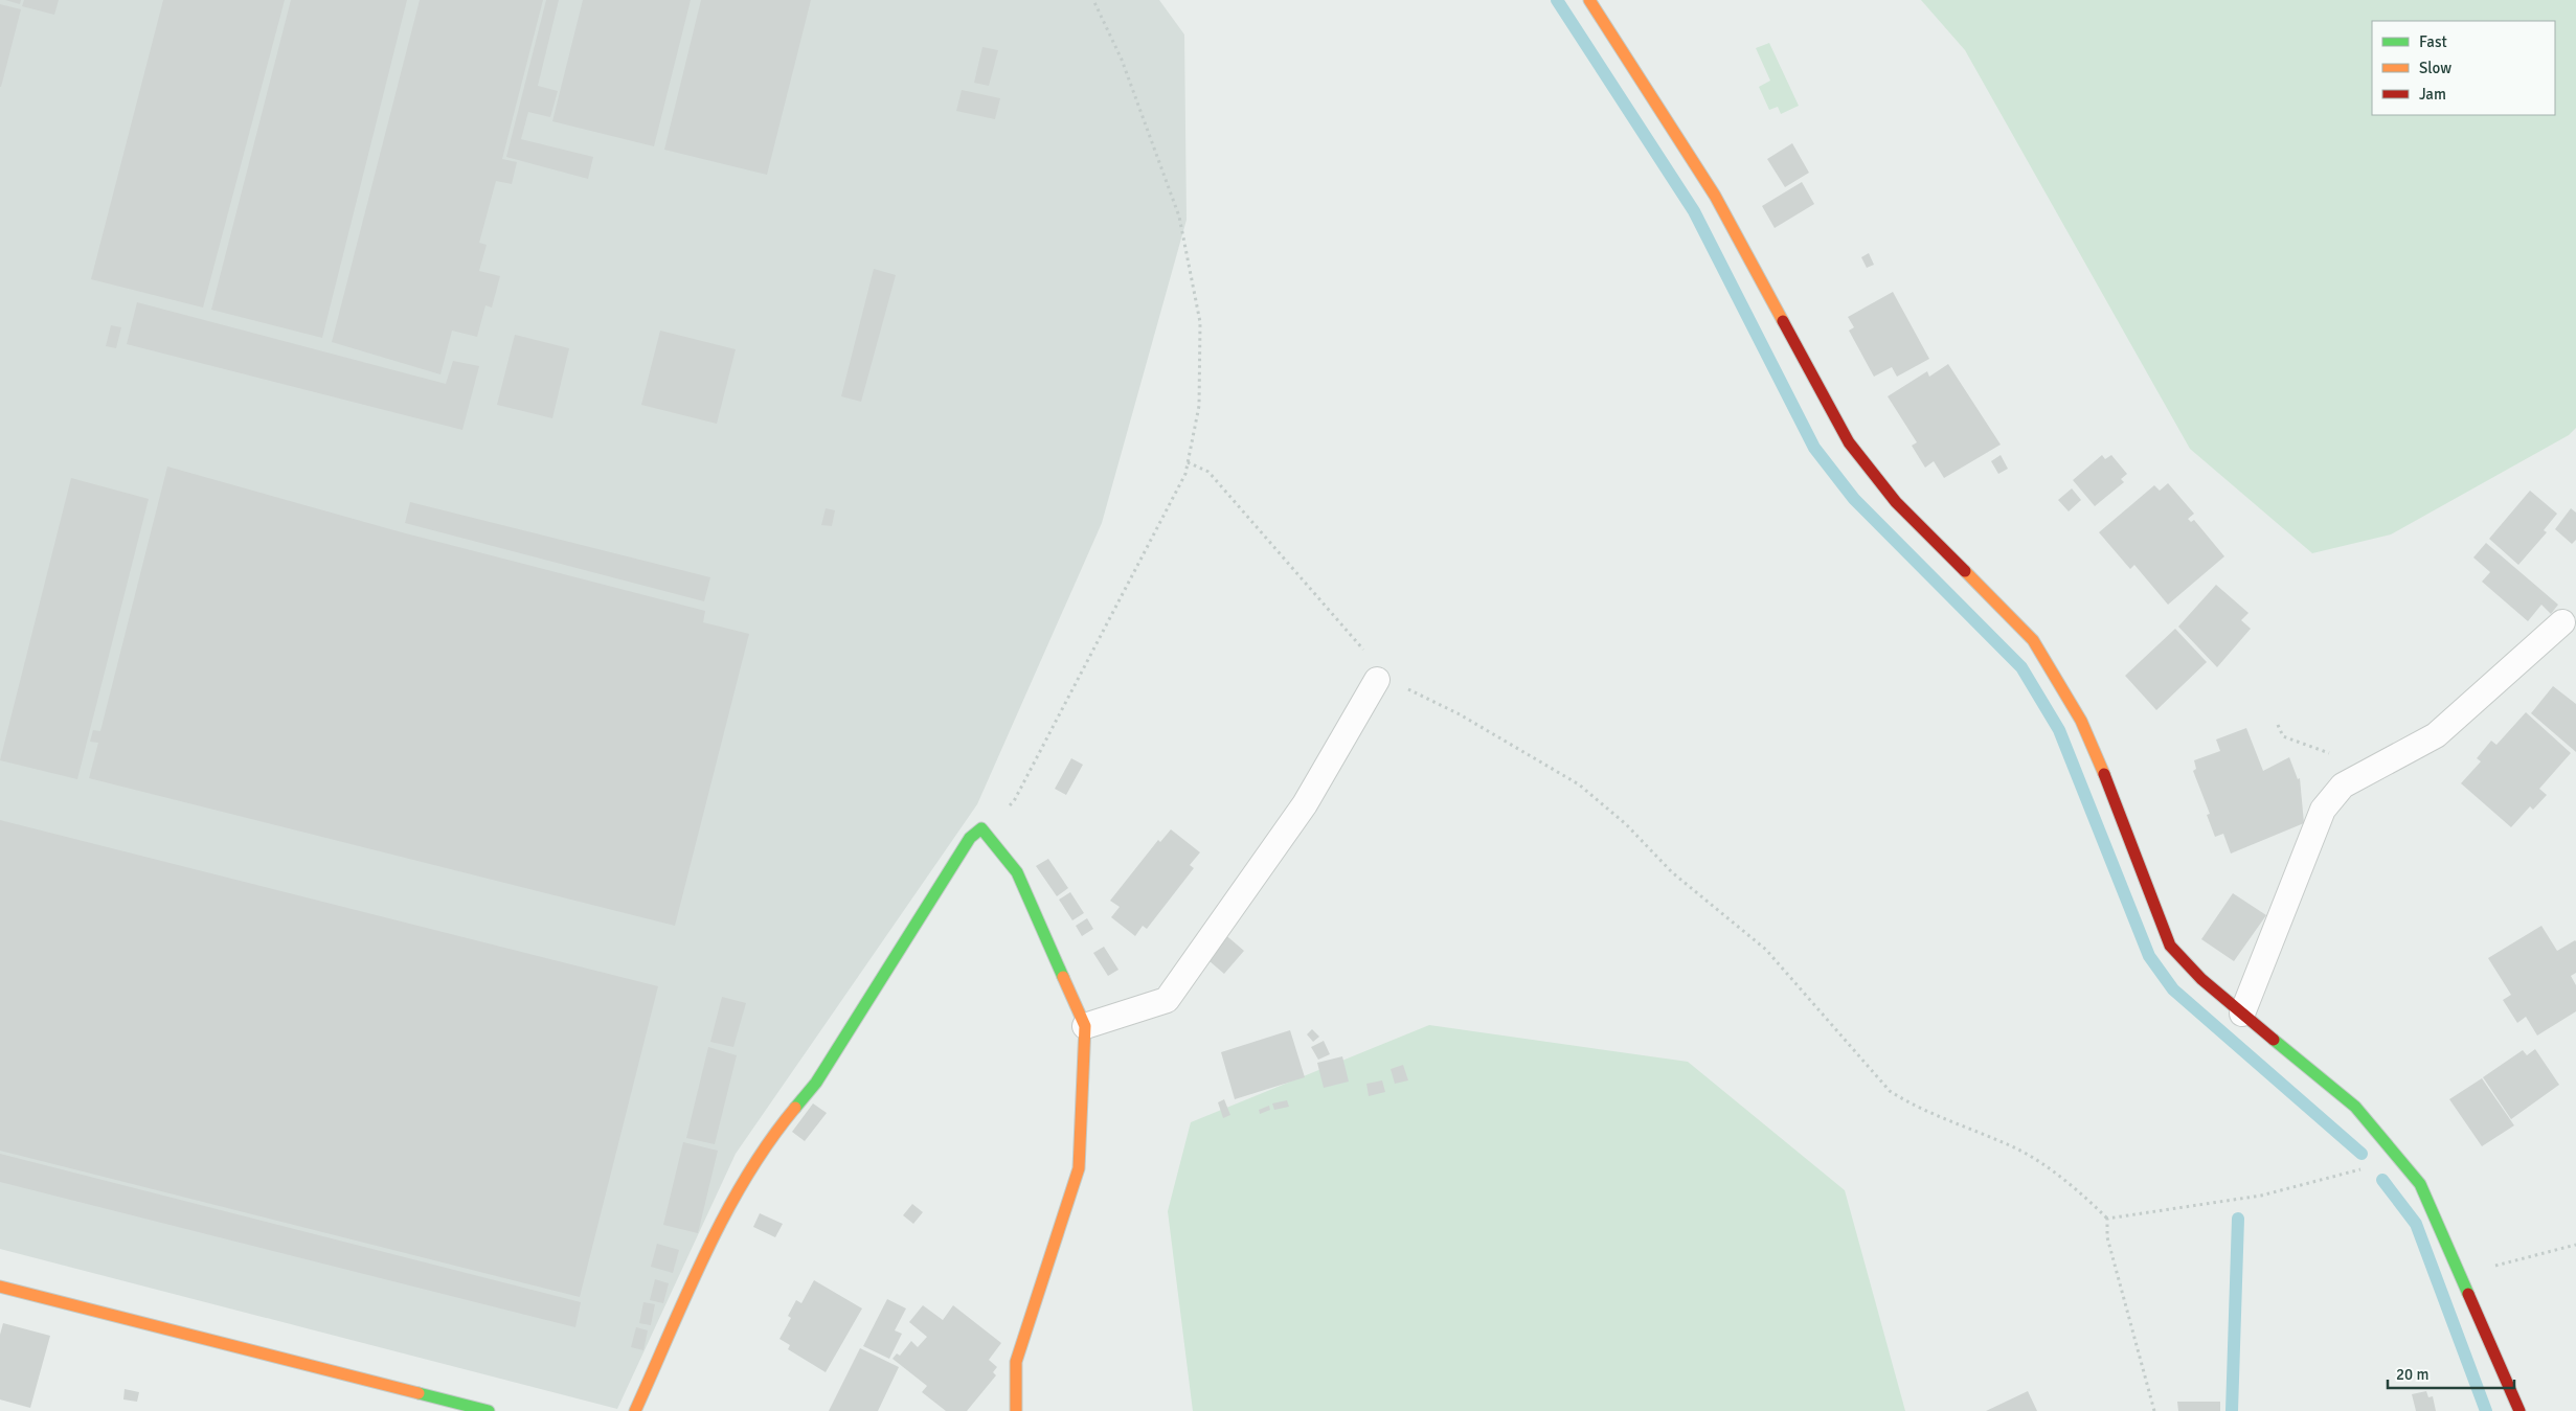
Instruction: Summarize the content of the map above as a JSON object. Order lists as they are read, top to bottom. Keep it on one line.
{"legend":["Fast","Slow","Jam"],"scale_bar":"20 m"}
